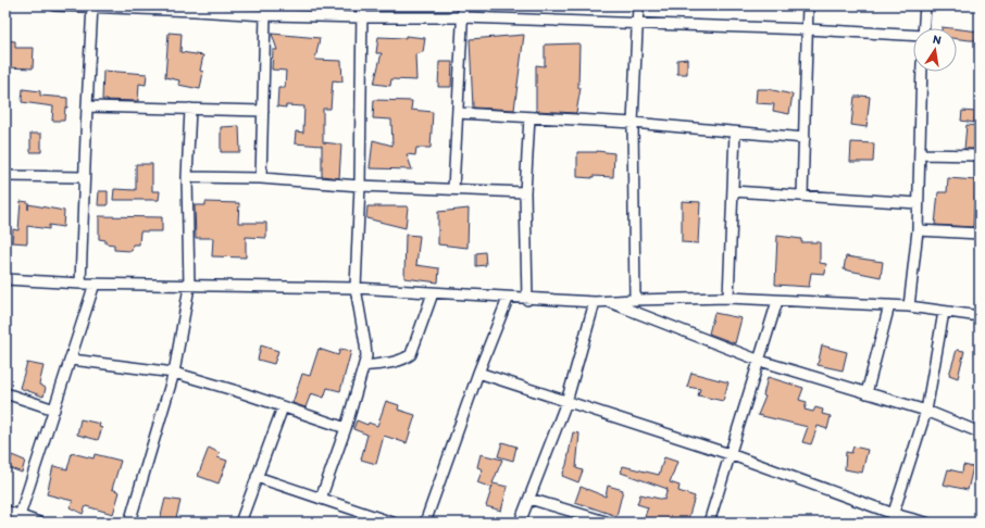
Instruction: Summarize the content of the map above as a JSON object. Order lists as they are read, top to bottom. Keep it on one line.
{"north":"top"}
